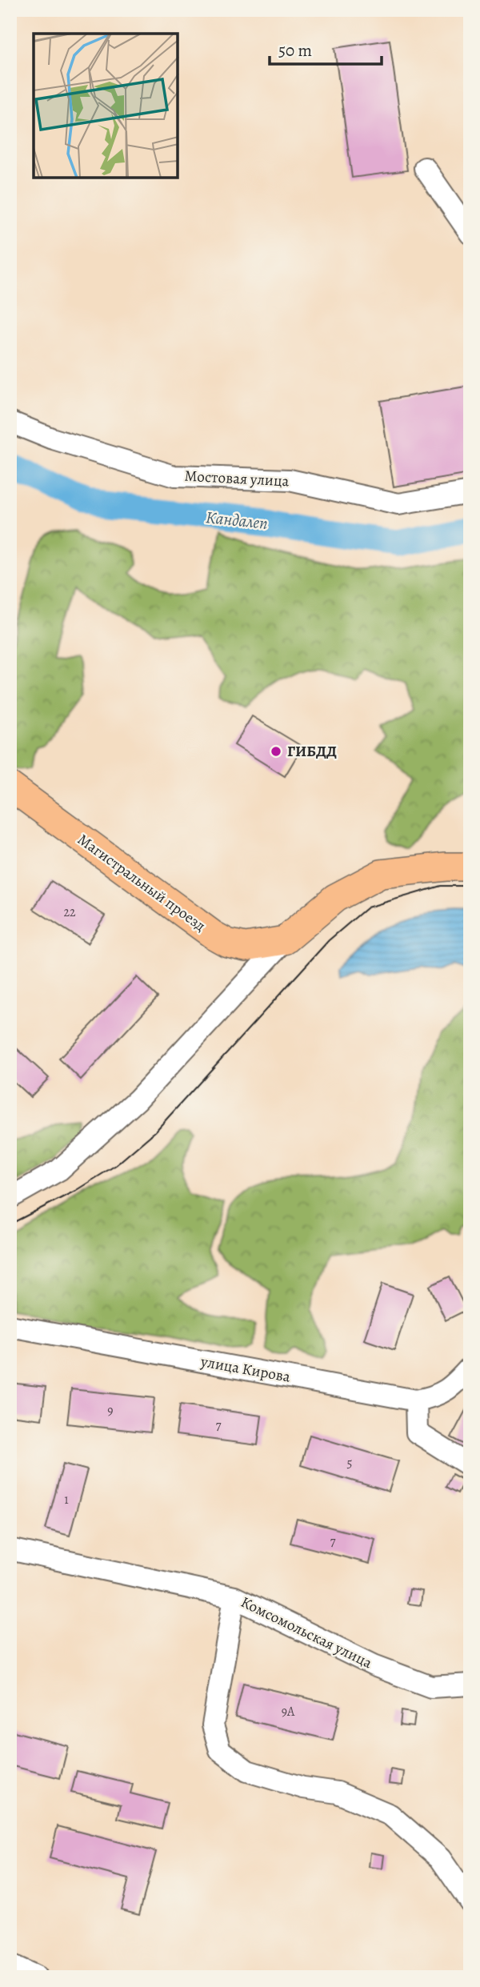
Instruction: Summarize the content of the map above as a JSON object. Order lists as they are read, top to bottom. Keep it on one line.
{"streets":{"main road":["Магистральный проезд"],"street":["Мостовая улица","улица Кирова","Комсомольская улица"]},"water":["Кандалеп"],"places":["ГИБДД"],"house_numbers":["22","9","7","5","1","7","9А"],"scale_bar":"50 m"}
